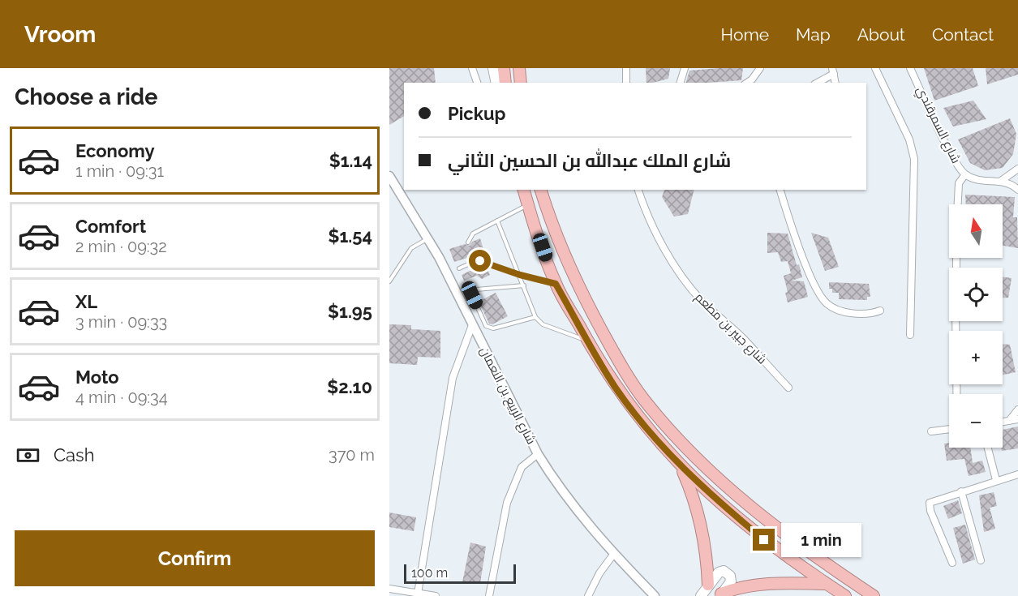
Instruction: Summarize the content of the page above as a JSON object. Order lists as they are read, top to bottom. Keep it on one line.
{"streets":{"street":["شارع السمرقندي","شارع جبير بن مطعم","شارع الربيع بن النعمان"]},"scale_bar":"100 m","north":"top","page":{"header":"Vroom","nav":["Home","Map","About","Contact"],"heading":"Choose a ride","banner":["Pickup","شارع الملك عبدالله بن الحسين الثاني"],"list":[{"name":"Economy","note":"1 min · 09:31","value":"$1.14"},{"name":"Comfort","note":"2 min · 09:32","value":"$1.54"},{"name":"XL","note":"3 min · 09:33","value":"$1.95"},{"name":"Moto","note":"4 min · 09:34","value":"$2.10"}],"map_buttons":["+","−"],"pay":["Cash","370 m"],"buttons":"Confirm","bubble":"1 min","scale":"100 m"}}
